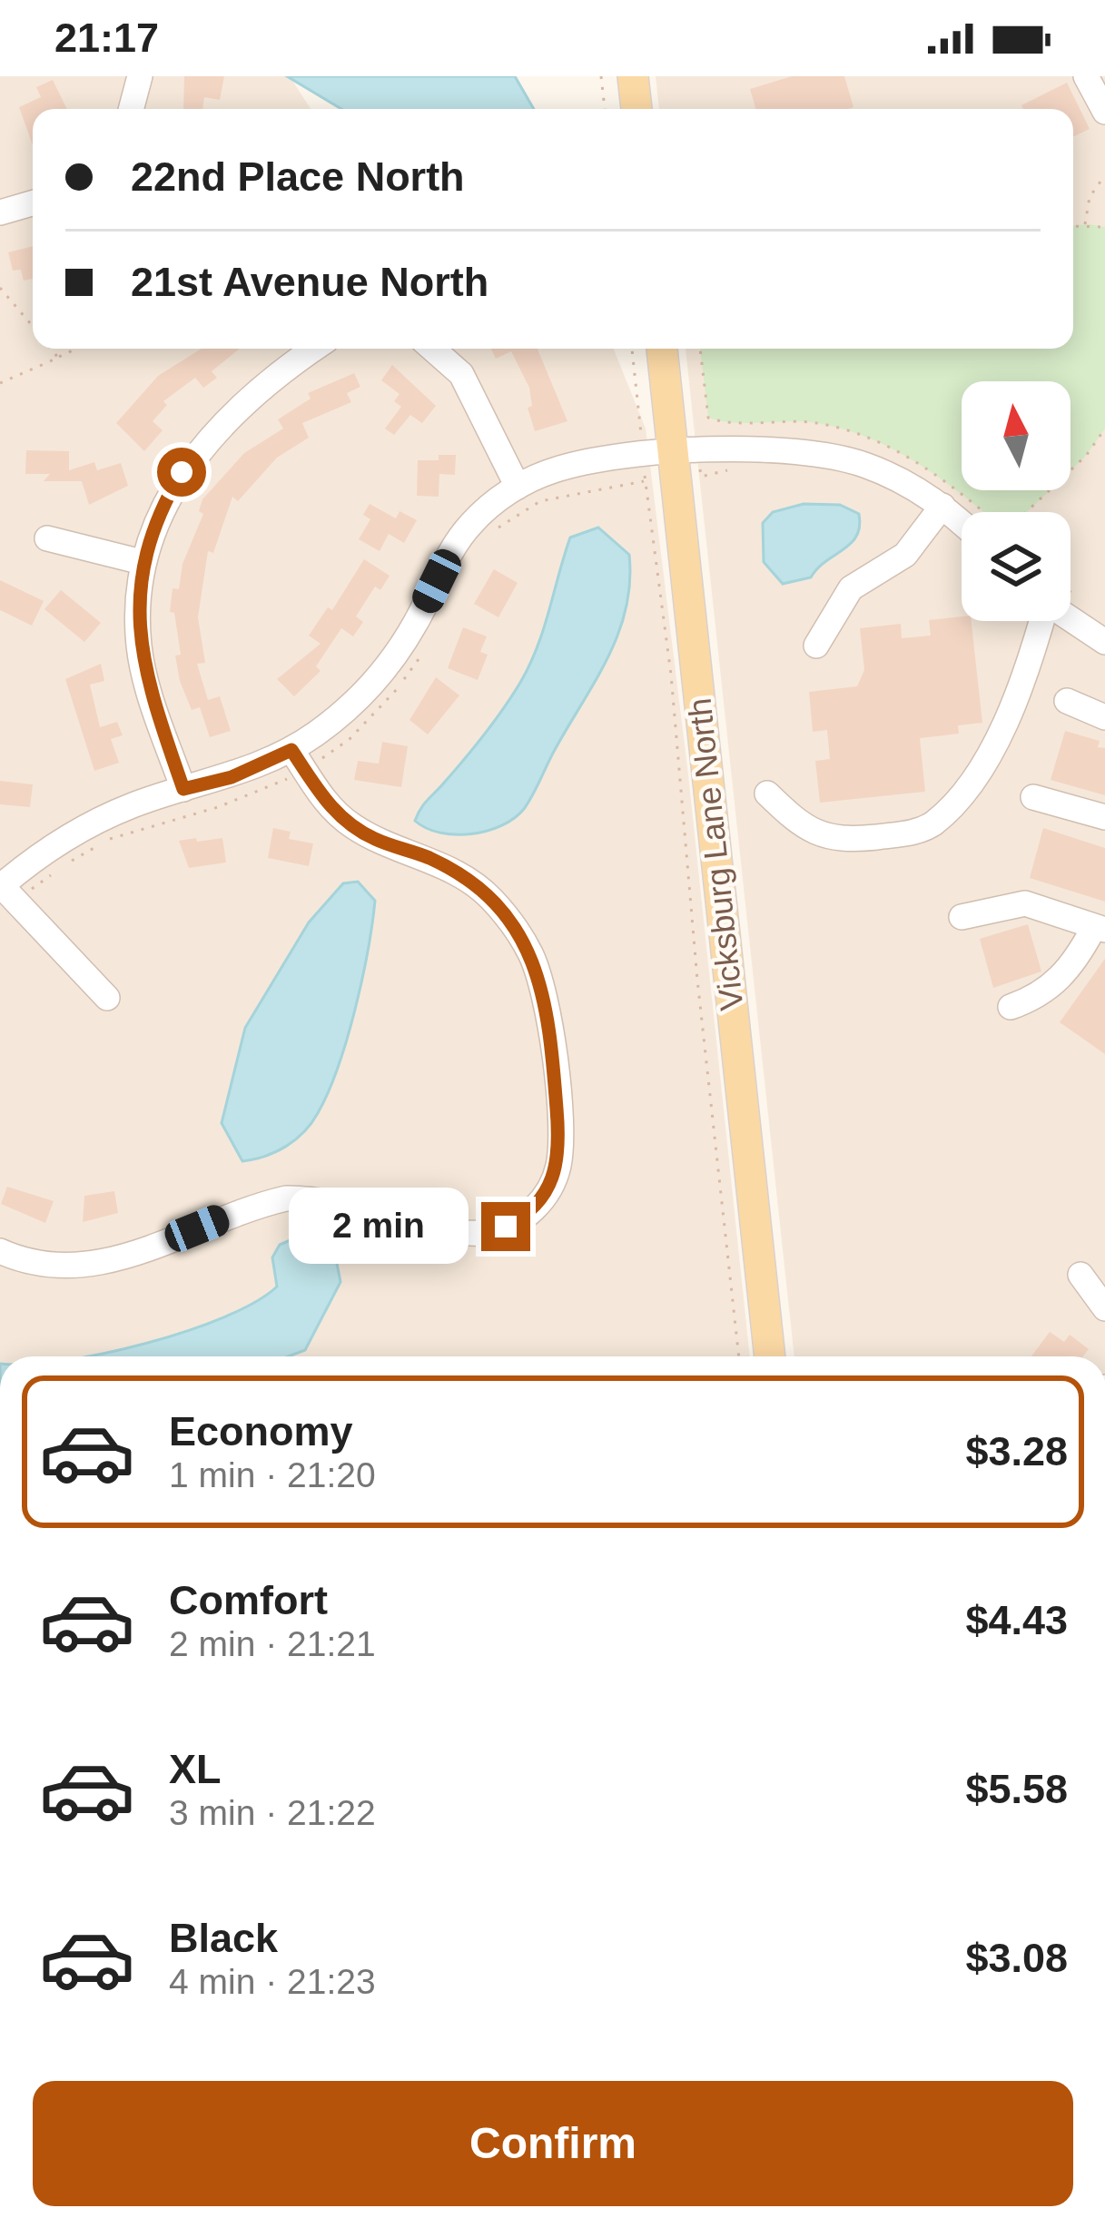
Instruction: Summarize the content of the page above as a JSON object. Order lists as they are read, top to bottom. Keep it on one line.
{"streets":{"main road":["Vicksburg Lane North"]},"north":"top","page":{"status":"21:17","banner":["22nd Place North","21st Avenue North"],"bubble":"2 min","list":[{"name":"Economy","note":"1 min · 21:20","value":"$3.28"},{"name":"Comfort","note":"2 min · 21:21","value":"$4.43"},{"name":"XL","note":"3 min · 21:22","value":"$5.58"},{"name":"Black","note":"4 min · 21:23","value":"$3.08"}],"buttons":"Confirm"}}
